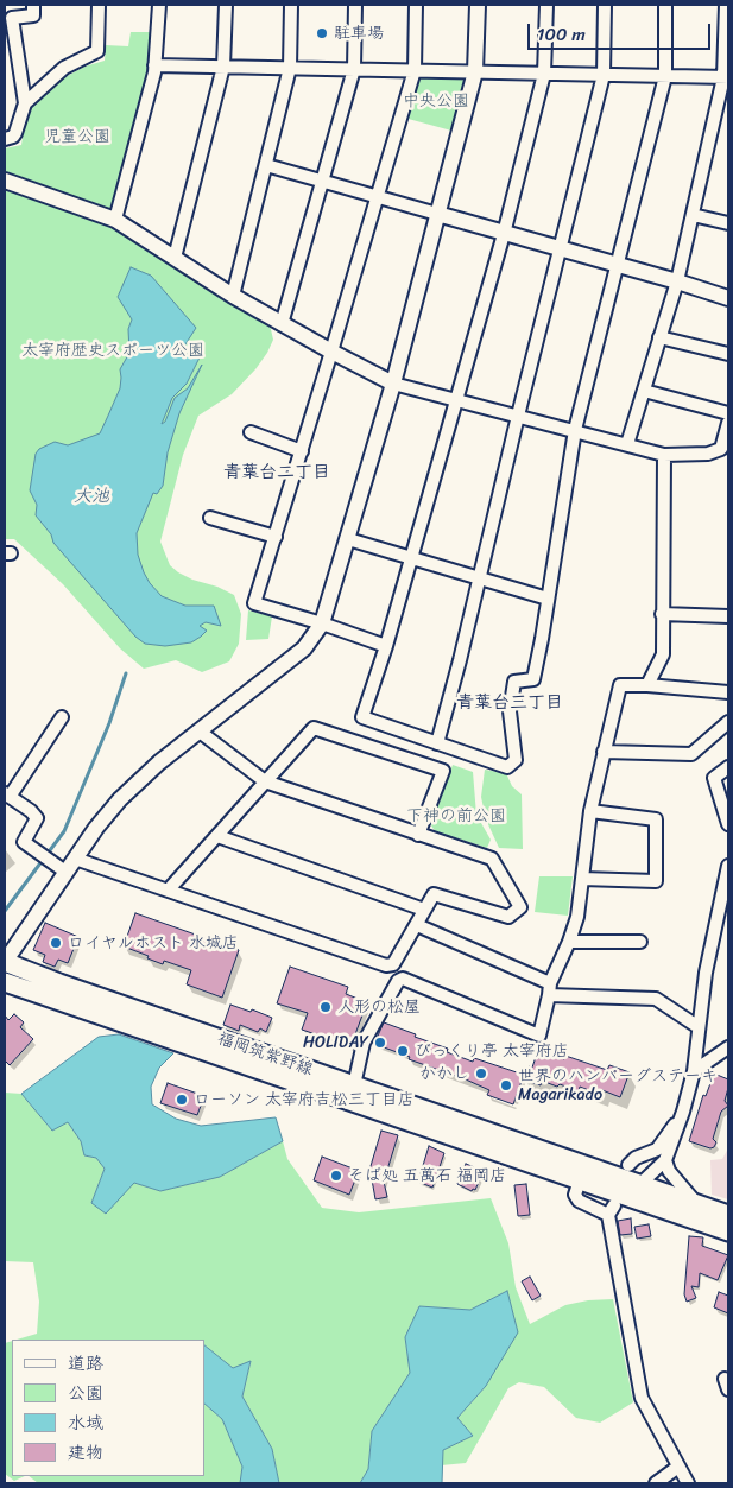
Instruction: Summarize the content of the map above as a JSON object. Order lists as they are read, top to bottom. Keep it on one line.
{"streets":{"main road":["福岡筑紫野線"]},"districts":["青葉台二丁目","青葉台三丁目"],"water":["大池"],"parks":["中央公園","児童公園","太宰府歴史スポーツ公園","下神の前公園"],"places":["駐車場","ロイヤルホスト 水城店","人形の松屋","HOLIDAY","びっくり亭 太宰府店","かかし","世界のハンバーグステーキ Magarikado","ローソン 太宰府吉松三丁目店","そば処 五萬石 福岡店"],"legend":["道路","公園","水域","建物"],"scale_bar":"100 m"}
